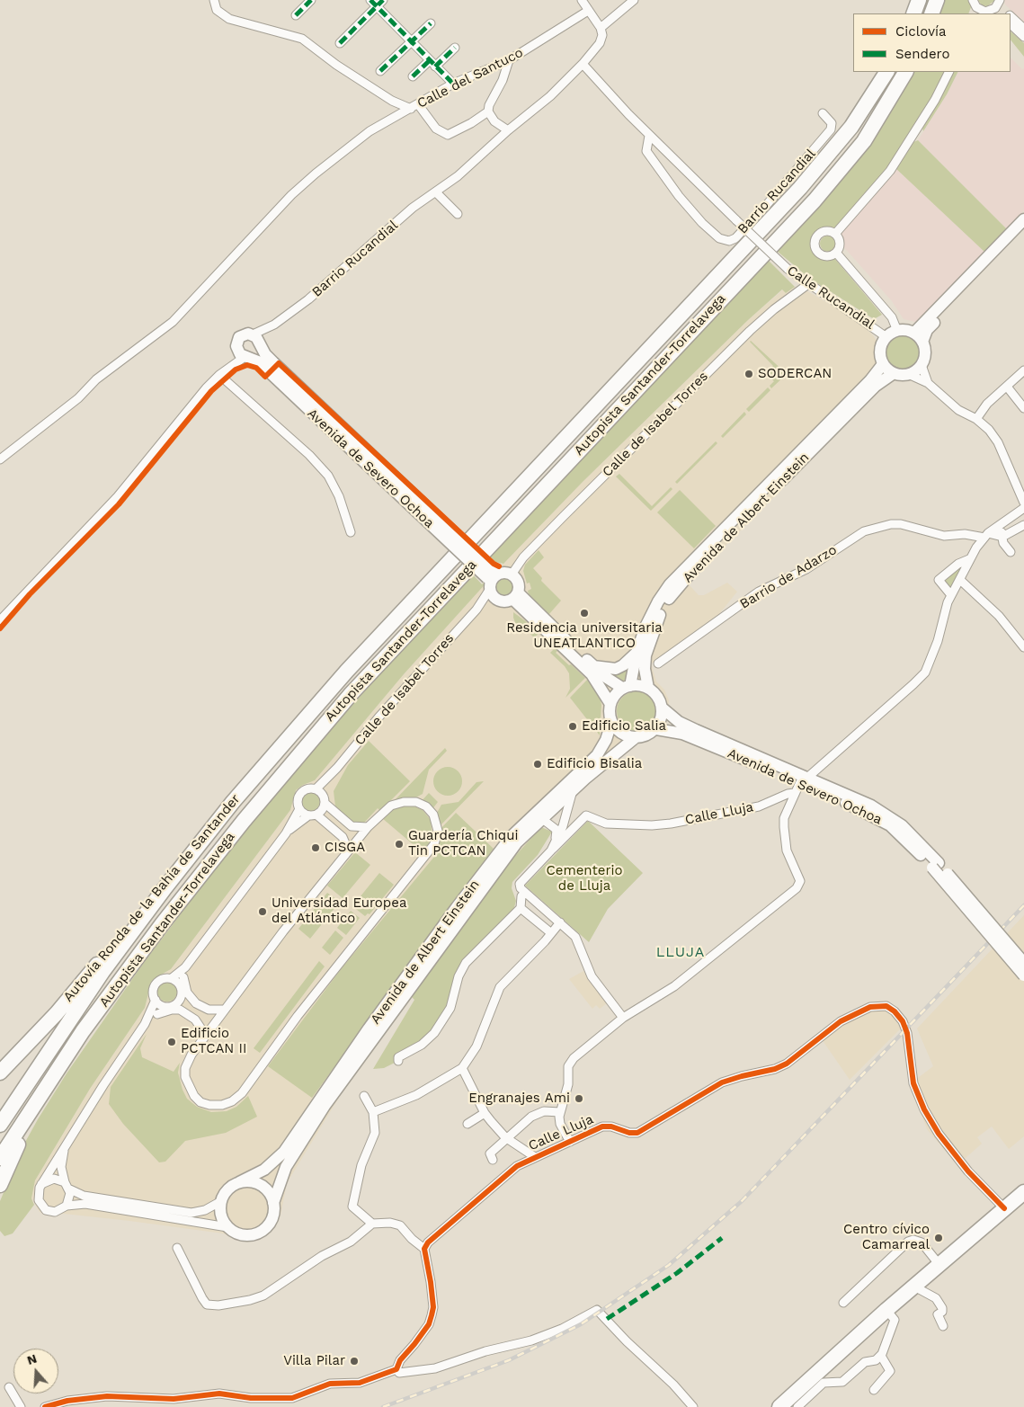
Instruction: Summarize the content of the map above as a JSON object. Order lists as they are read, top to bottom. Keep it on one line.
{"streets":{"highway":["Autopista Santander-Torrelavega","Autovía Ronda de la Bahía de Santander"],"main road":["Avenida de Severo Ochoa","Avenida de Albert Einstein"],"street":["Calle del Santuco","Barrio Rucandial","Calle Rucandial","Calle de Isabel Torres","Barrio de Adarzo","Calle Lluja"]},"crossings":[["Barrio Rucandial","Calle Rucandial"],["Barrio Rucandial","Avenida de Severo Ochoa"],["Calle Rucandial","Calle de Isabel Torres"],["Calle Rucandial","Avenida de Albert Einstein"],["Autopista Santander-Torrelavega","Autovía Ronda de la Bahía de Santander"],["Calle de Isabel Torres","Avenida de Severo Ochoa"],["Avenida de Severo Ochoa","Avenida de Albert Einstein"],["Avenida de Severo Ochoa","Calle Lluja"],["Avenida de Albert Einstein","Calle Lluja"]],"districts":["LLUJA"],"parks":["Cementerio de Lluja"],"places":["SODERCAN","Residencia universitaria UNEATLANTICO","Edificio Salia","Edificio Bisalia","Guardería Chiqui Tin PCTCAN","CISGA","Universidad Europea del Atlántico","Edificio PCTCAN II","Engranajes Ami","Centro cívico Camarreal","Villa Pilar"],"legend":["Ciclovía","Sendero"],"north":"top"}
